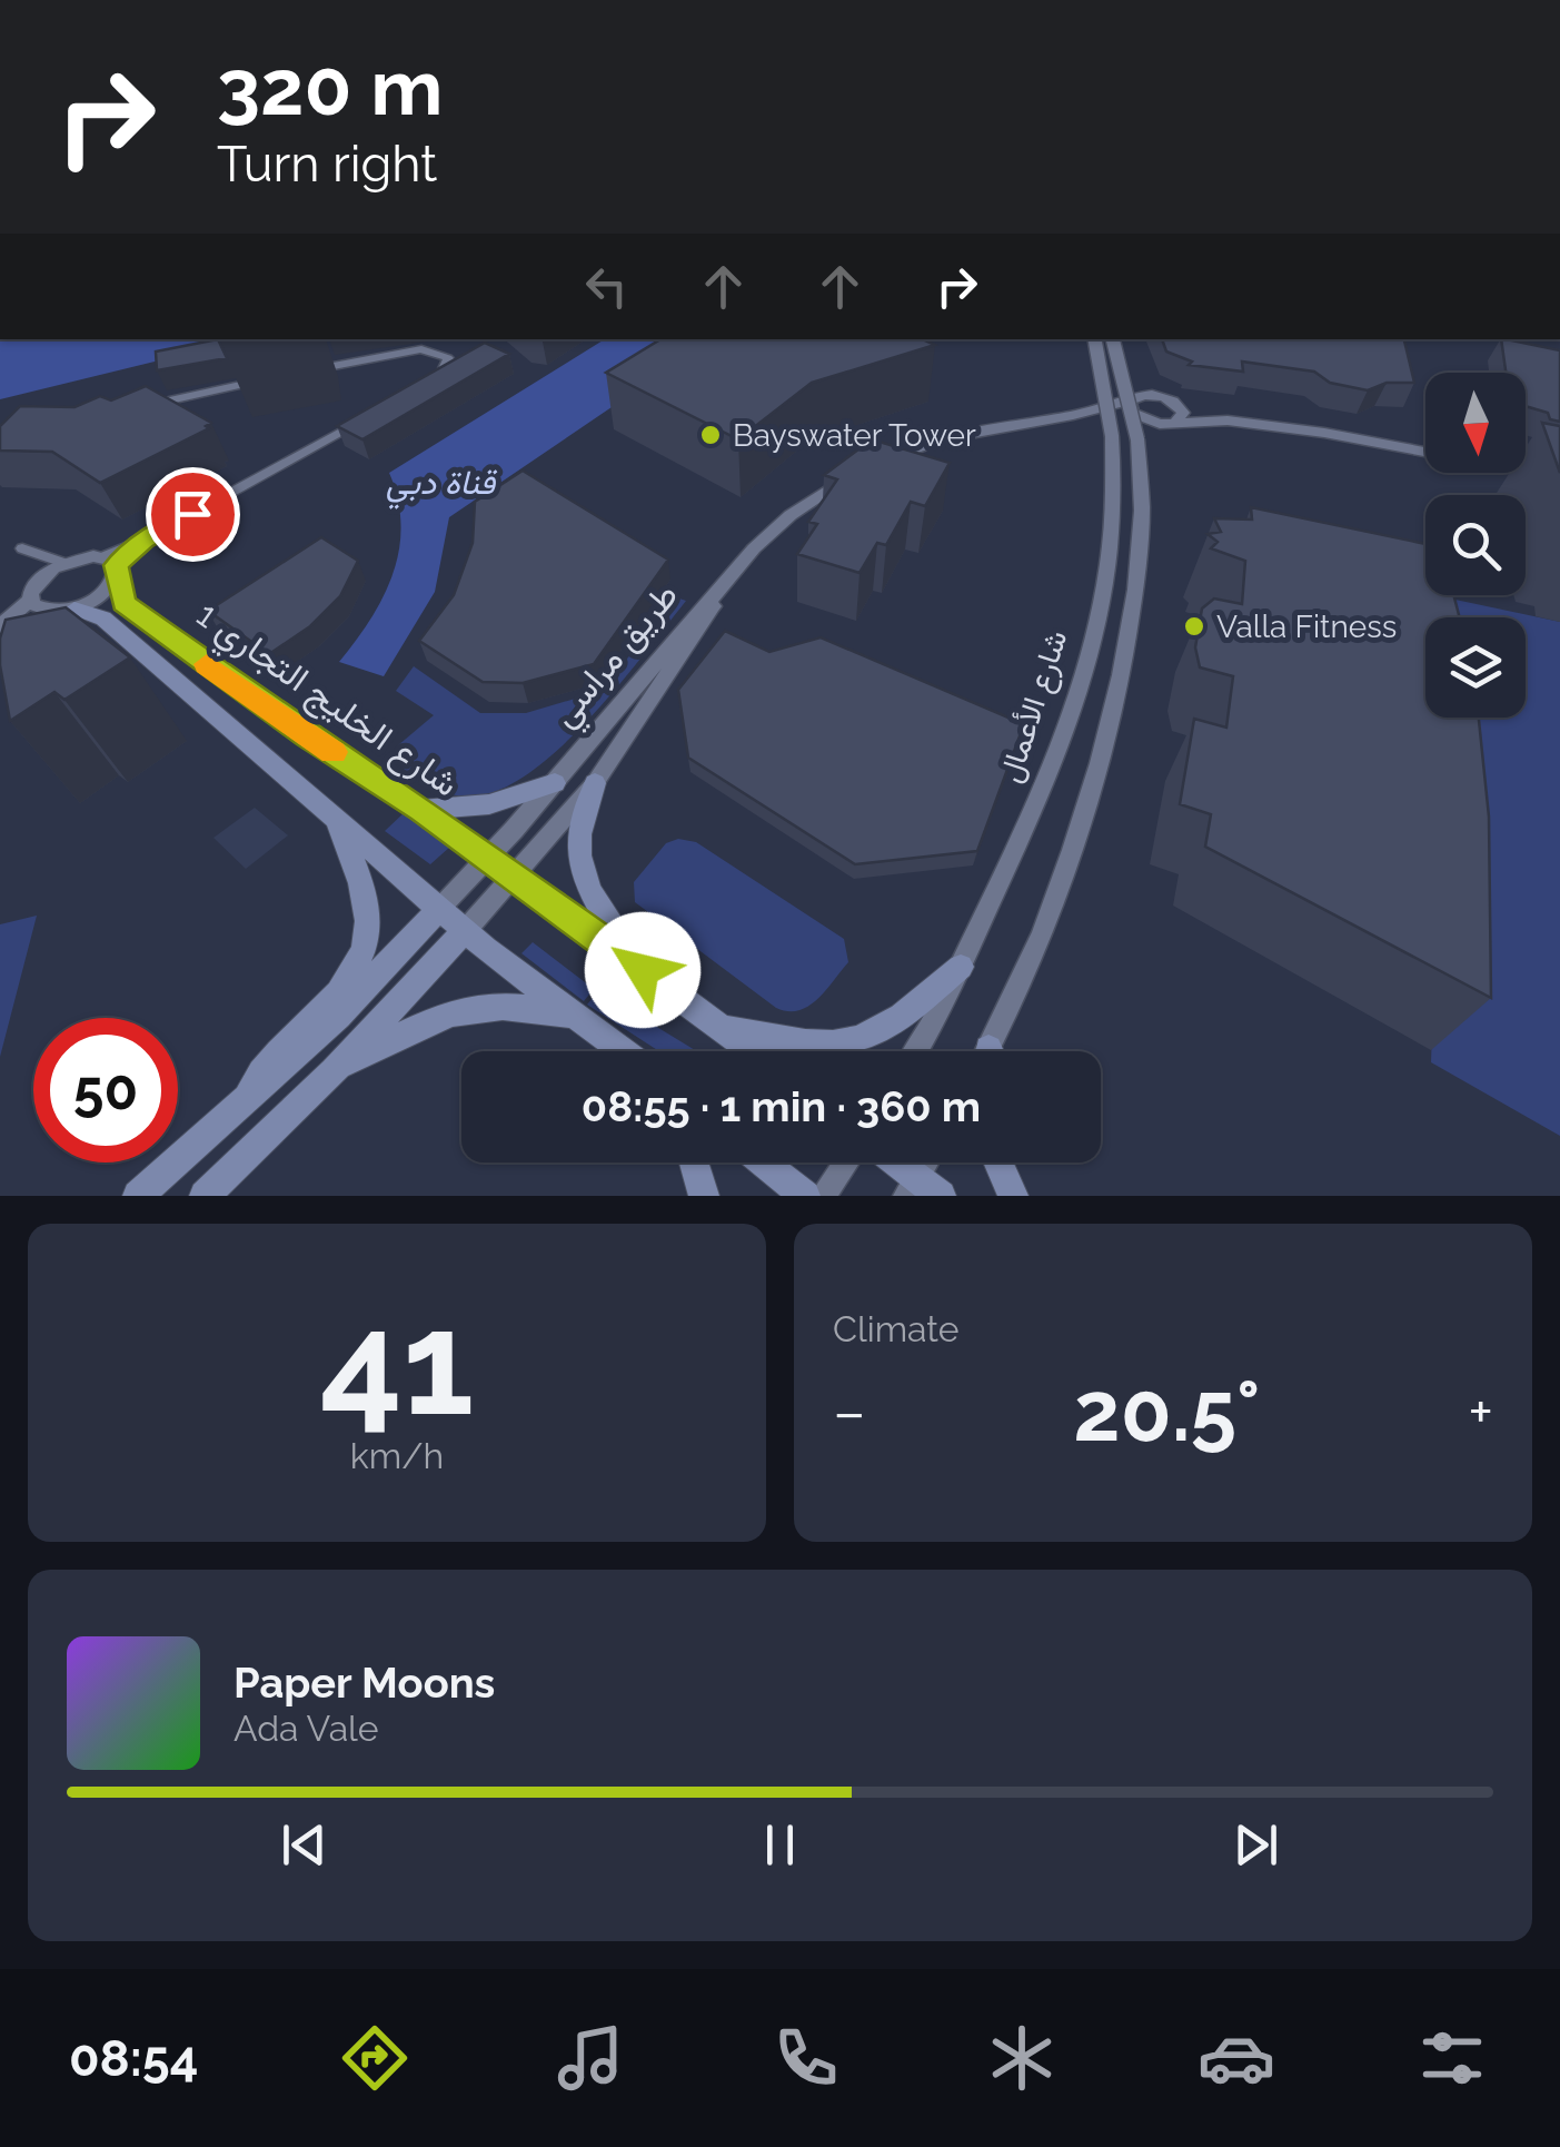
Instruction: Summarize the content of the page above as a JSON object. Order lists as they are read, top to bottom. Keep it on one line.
{"streets":{"main road":["طريق مراسي","شارع الخليج التجاري 1"],"street":["شارع الأعمال"]},"crossings":[["طريق مراسي","شارع الخليج التجاري 1"]],"water":["قناة دبي"],"places":["Bayswater Tower","Valla Fitness"],"north":"bottom","page":{"turn":["320 m","Turn right"],"limit":"50","trip":"08:55 · 1 min · 360 m","tile":[["41","km/h"],"Climate"],"heat":["−","20.5°","+"],"song":["Paper Moons","Ada Vale"],"tabs":"08:54"}}
